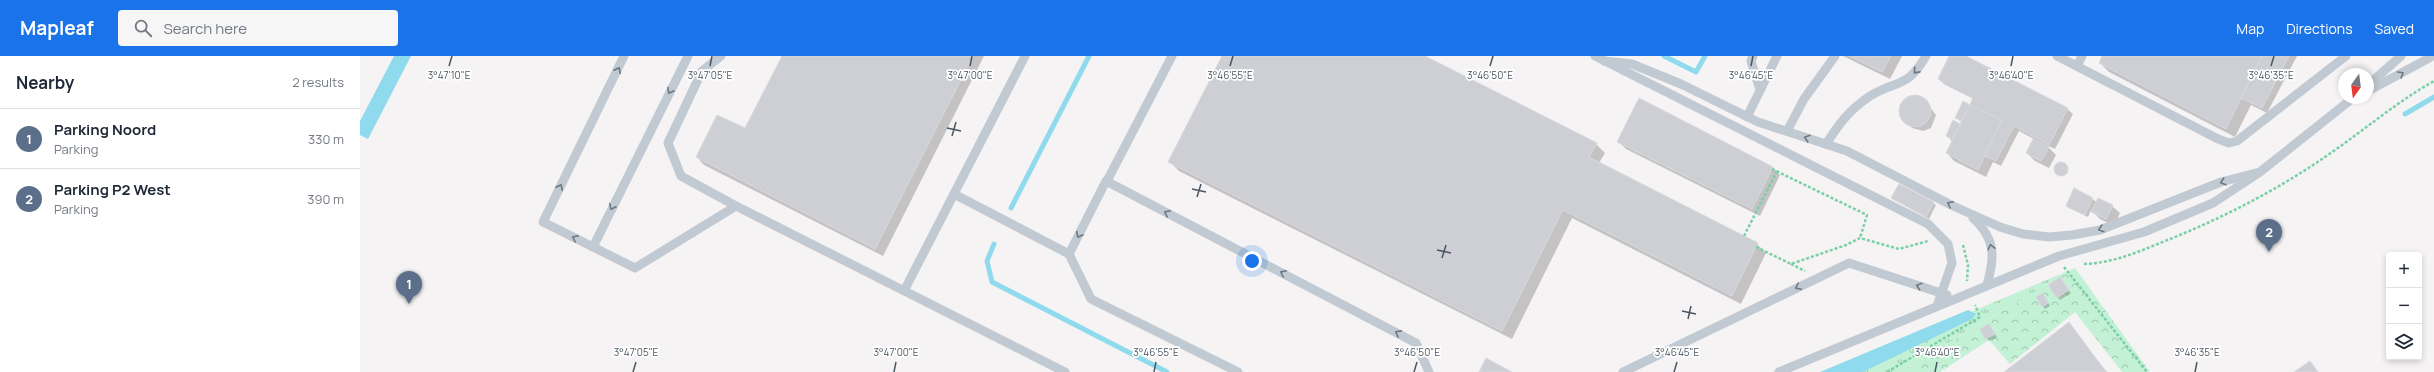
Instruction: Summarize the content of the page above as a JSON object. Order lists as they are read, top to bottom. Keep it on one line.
{"north":"bottom","page":{"header":"Mapleaf","search":"Search here","nav":["Map","Directions","Saved"],"heading":["Nearby","2 results"],"list":[{"mark":"1","name":"Parking Noord","note":"Parking","value":"330 m"},{"mark":"2","name":"Parking P2 West","note":"Parking","value":"390 m"}],"pins":["2","1"],"map_buttons":["+","−"]},"coordinates":["3°47'10\"E","3°47'05\"E","3°47'00\"E","3°46'55\"E","3°46'50\"E","3°46'45\"E","3°46'40\"E","3°46'35\"E"]}
